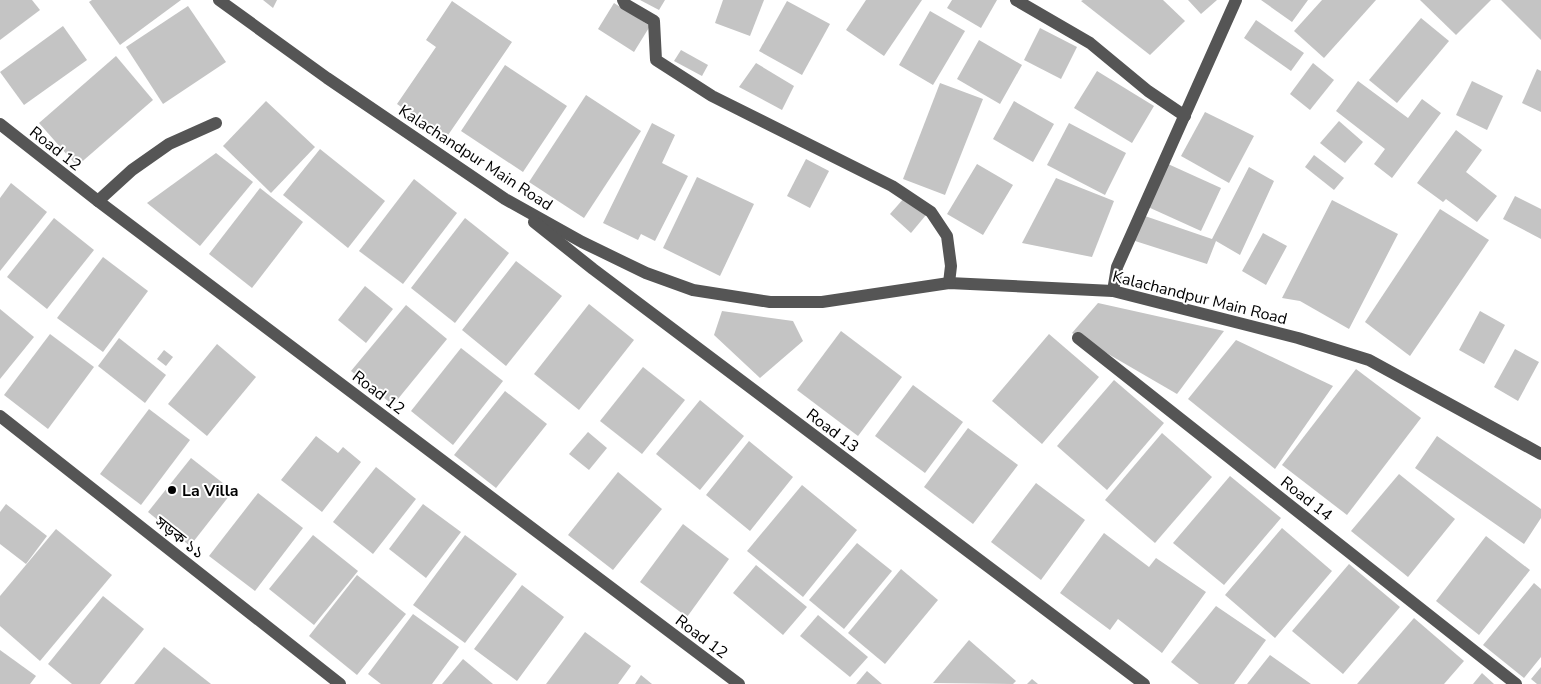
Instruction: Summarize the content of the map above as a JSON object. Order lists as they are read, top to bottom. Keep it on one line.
{"streets":{"street":["Road 12","Kalachandpur Main Road","Road 13","Road 14","সড়ক ১১"]},"crossings":[["Kalachandpur Main Road","Road 13"]],"places":["La Villa"]}
